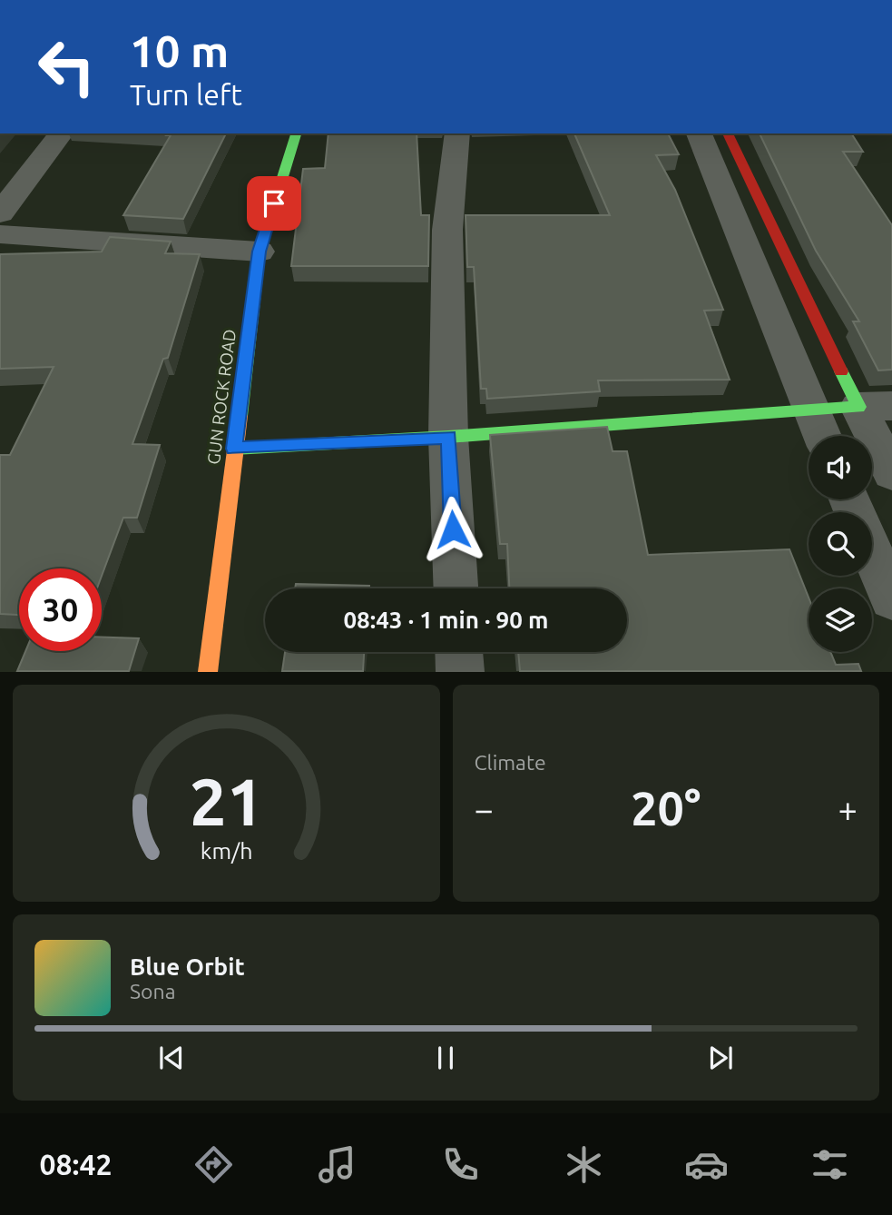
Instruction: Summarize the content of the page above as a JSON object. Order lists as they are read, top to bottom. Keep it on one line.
{"streets":{"street":["GUN ROCK ROAD"]},"page":{"turn":["10 m","Turn left"],"limit":"30","trip":"08:43 · 1 min · 90 m","tile":"Climate","heat":["−","20°","+"],"song":["Blue Orbit","Sona"],"tabs":"08:42","gauge":["21","km/h"]}}
